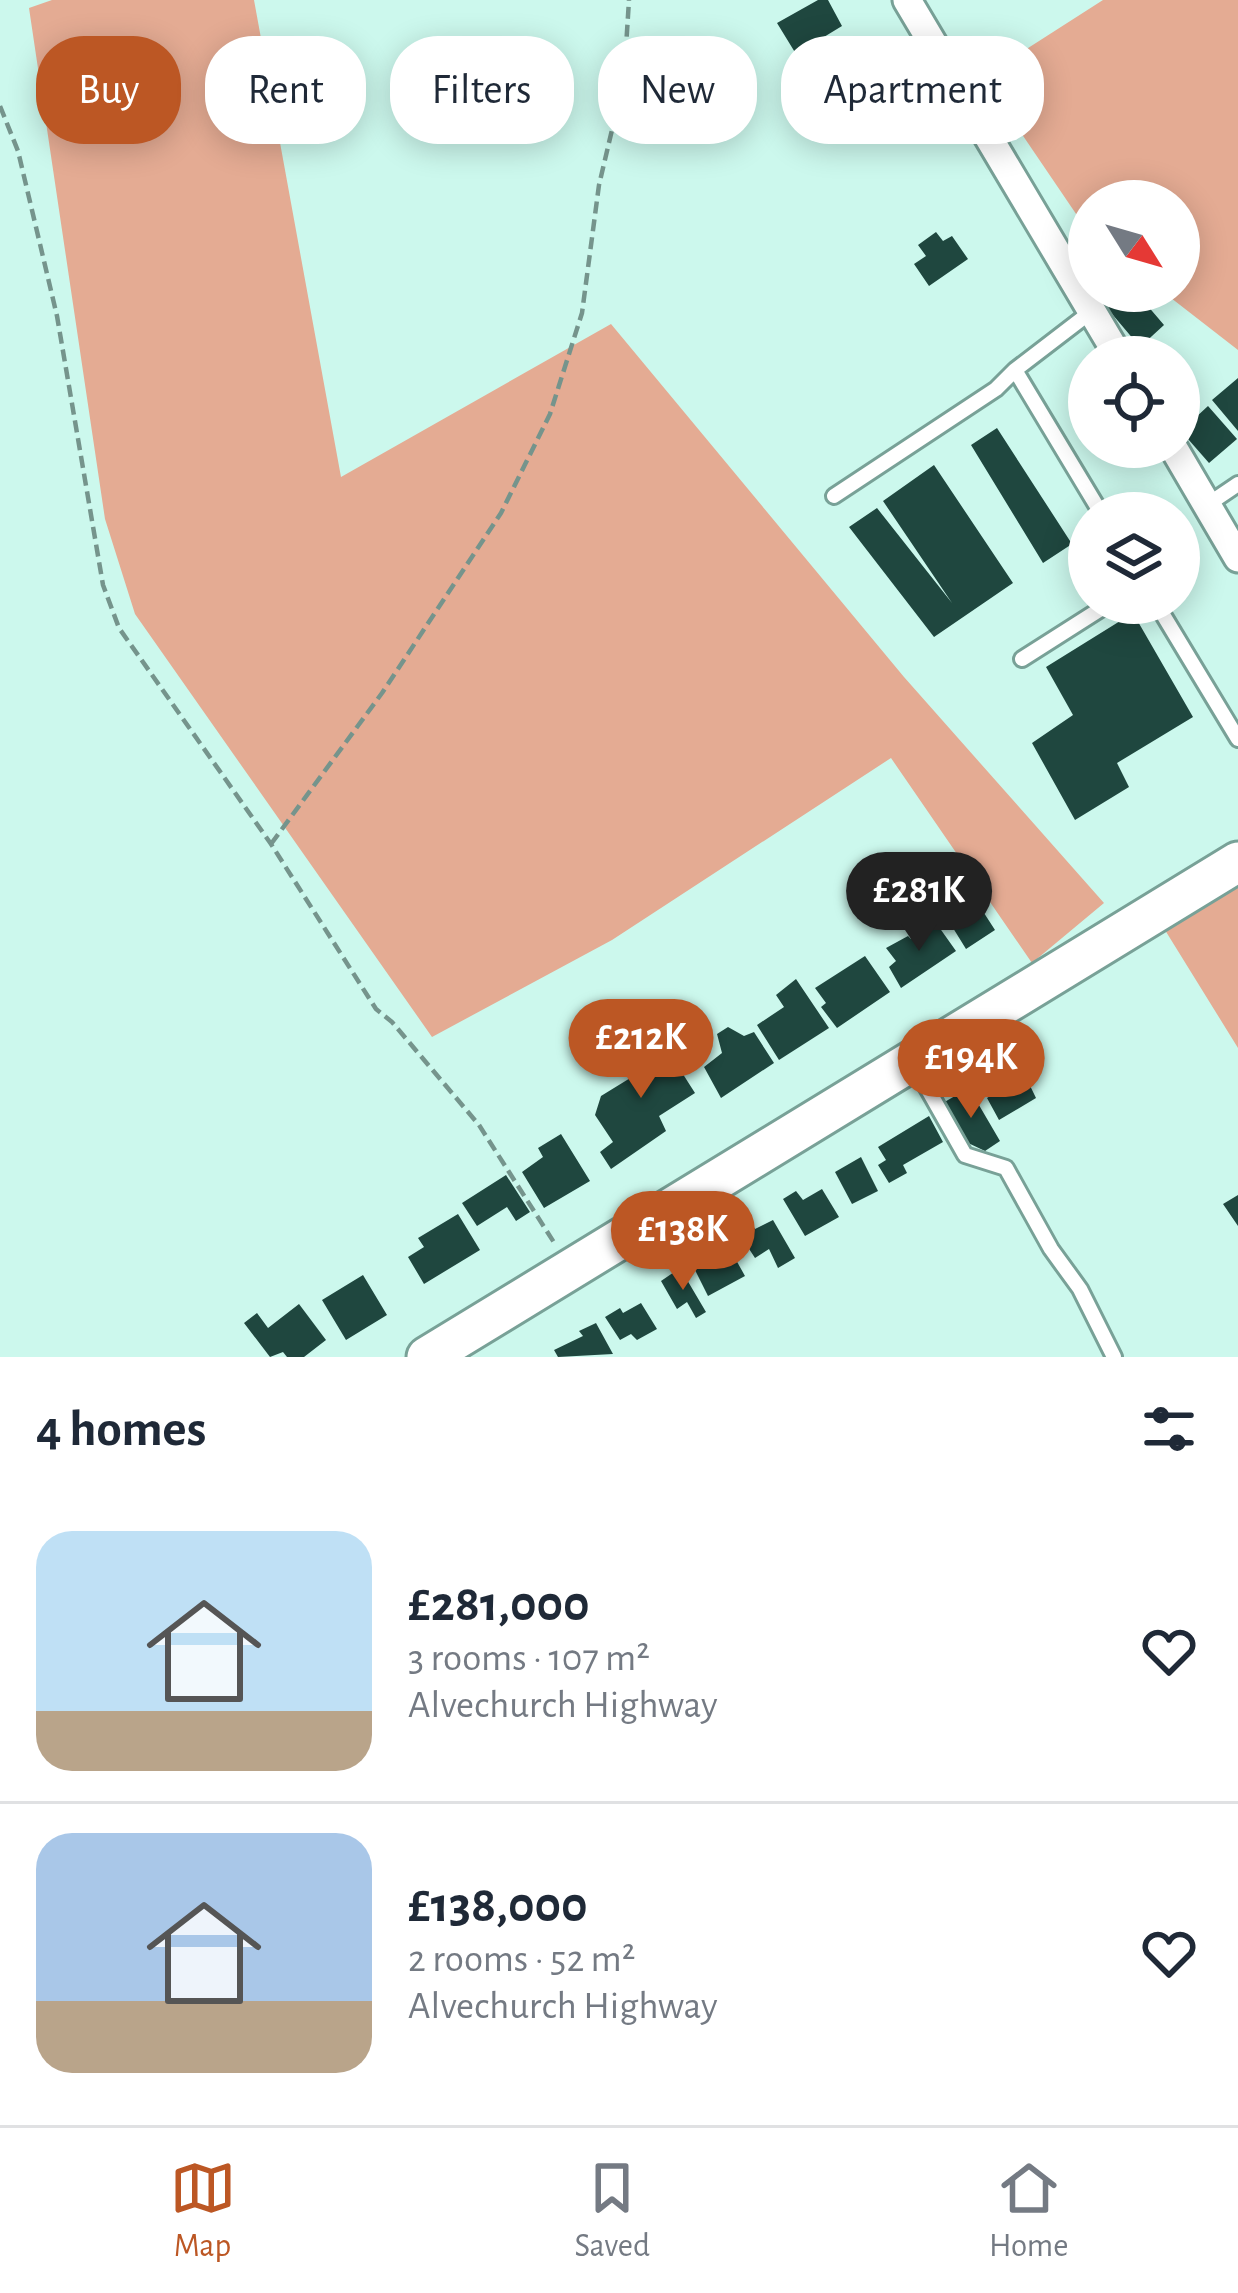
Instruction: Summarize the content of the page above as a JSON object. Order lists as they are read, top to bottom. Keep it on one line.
{"north":"bottom right","page":{"chip":["Buy","Rent","Filters","New","Apartment"],"price":["£281K","£212K","£194K","£138K"],"heading":"4 homes","list":[{"name":"£281,000","note":"3 rooms · 107 m² · Alvechurch Highway"},{"name":"£138,000","note":"2 rooms · 52 m² · Alvechurch Highway"}],"tabs":["Map","Saved","Home"]}}
